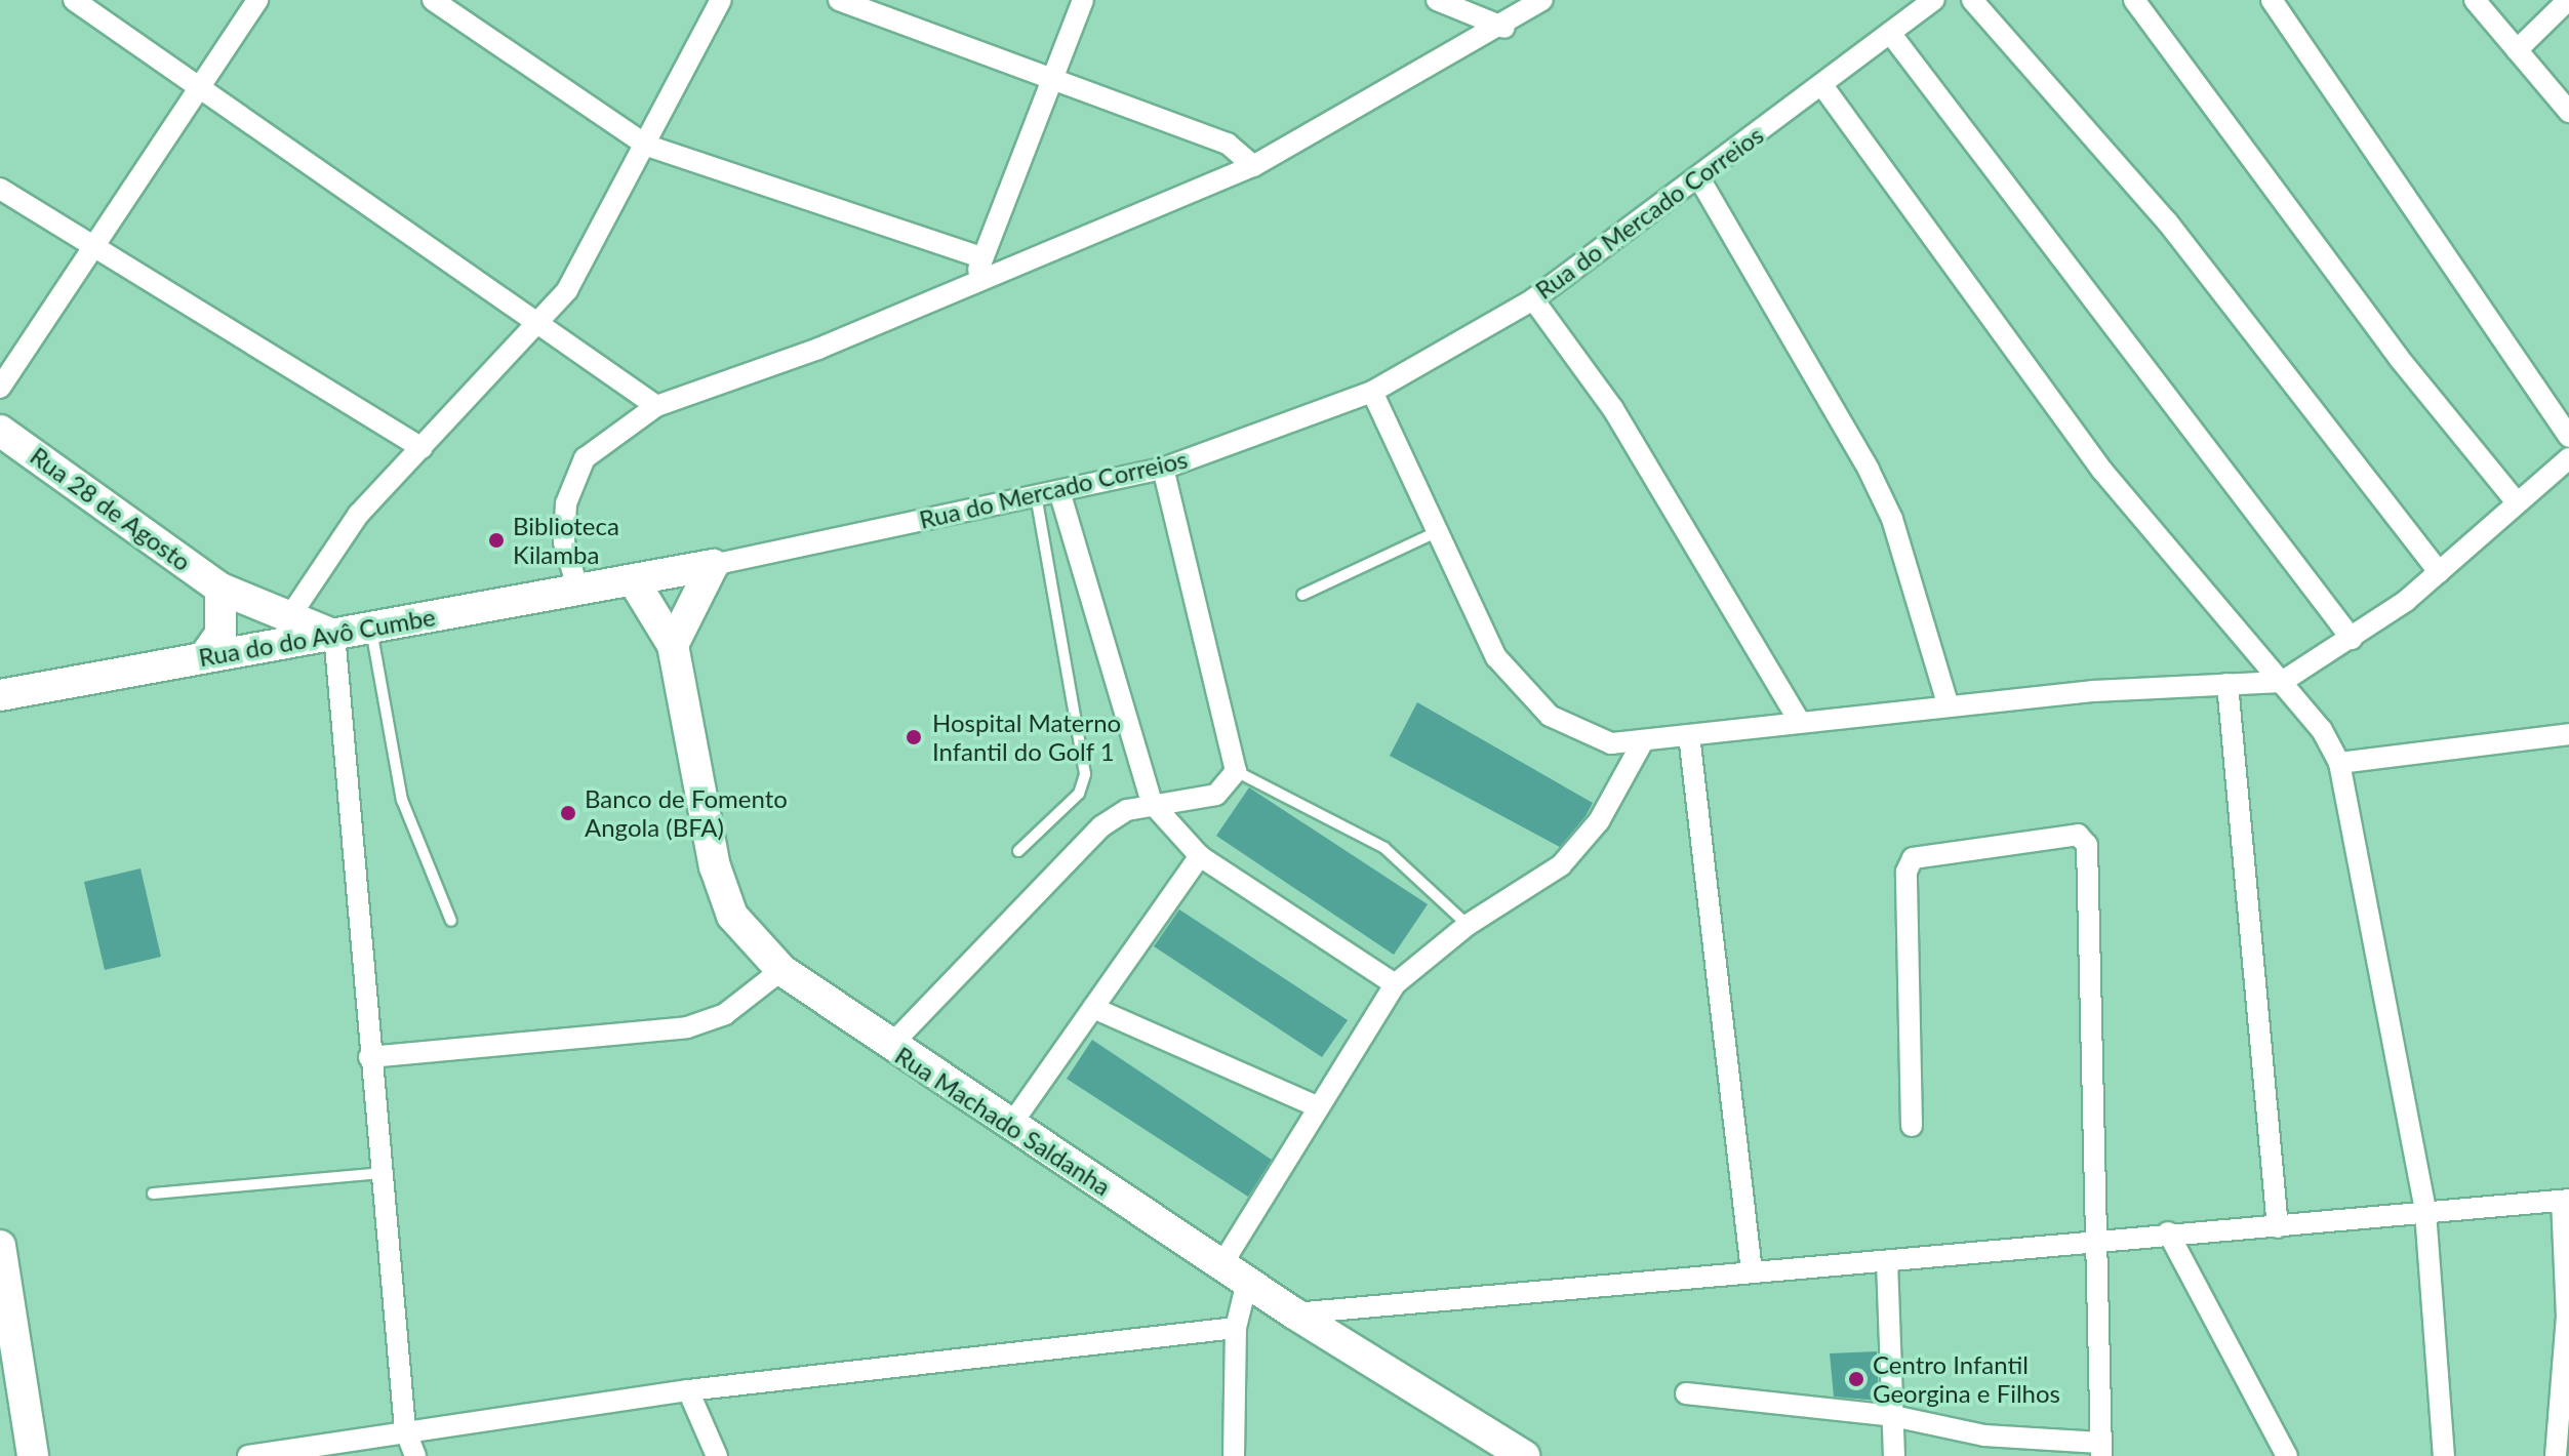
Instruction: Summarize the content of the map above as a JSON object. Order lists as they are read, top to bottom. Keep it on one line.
{"streets":{"street":["Rua do Mercado Correios","Rua 28 de Agosto","Rua do do Avô Cumbe","Rua Machado Saldanha"]},"crossings":[["Rua do Mercado Correios","Rua do do Avô Cumbe"],["Rua do Mercado Correios","Rua Machado Saldanha"],["Rua 28 de Agosto","Rua do do Avô Cumbe"],["Rua do do Avô Cumbe","Rua Machado Saldanha"]],"places":["Biblioteca Kilamba","Hospital Materno Infantil do Golf 1","Banco de Fomento Angola (BFA)","Centro Infantil Georgina e Filhos"]}
